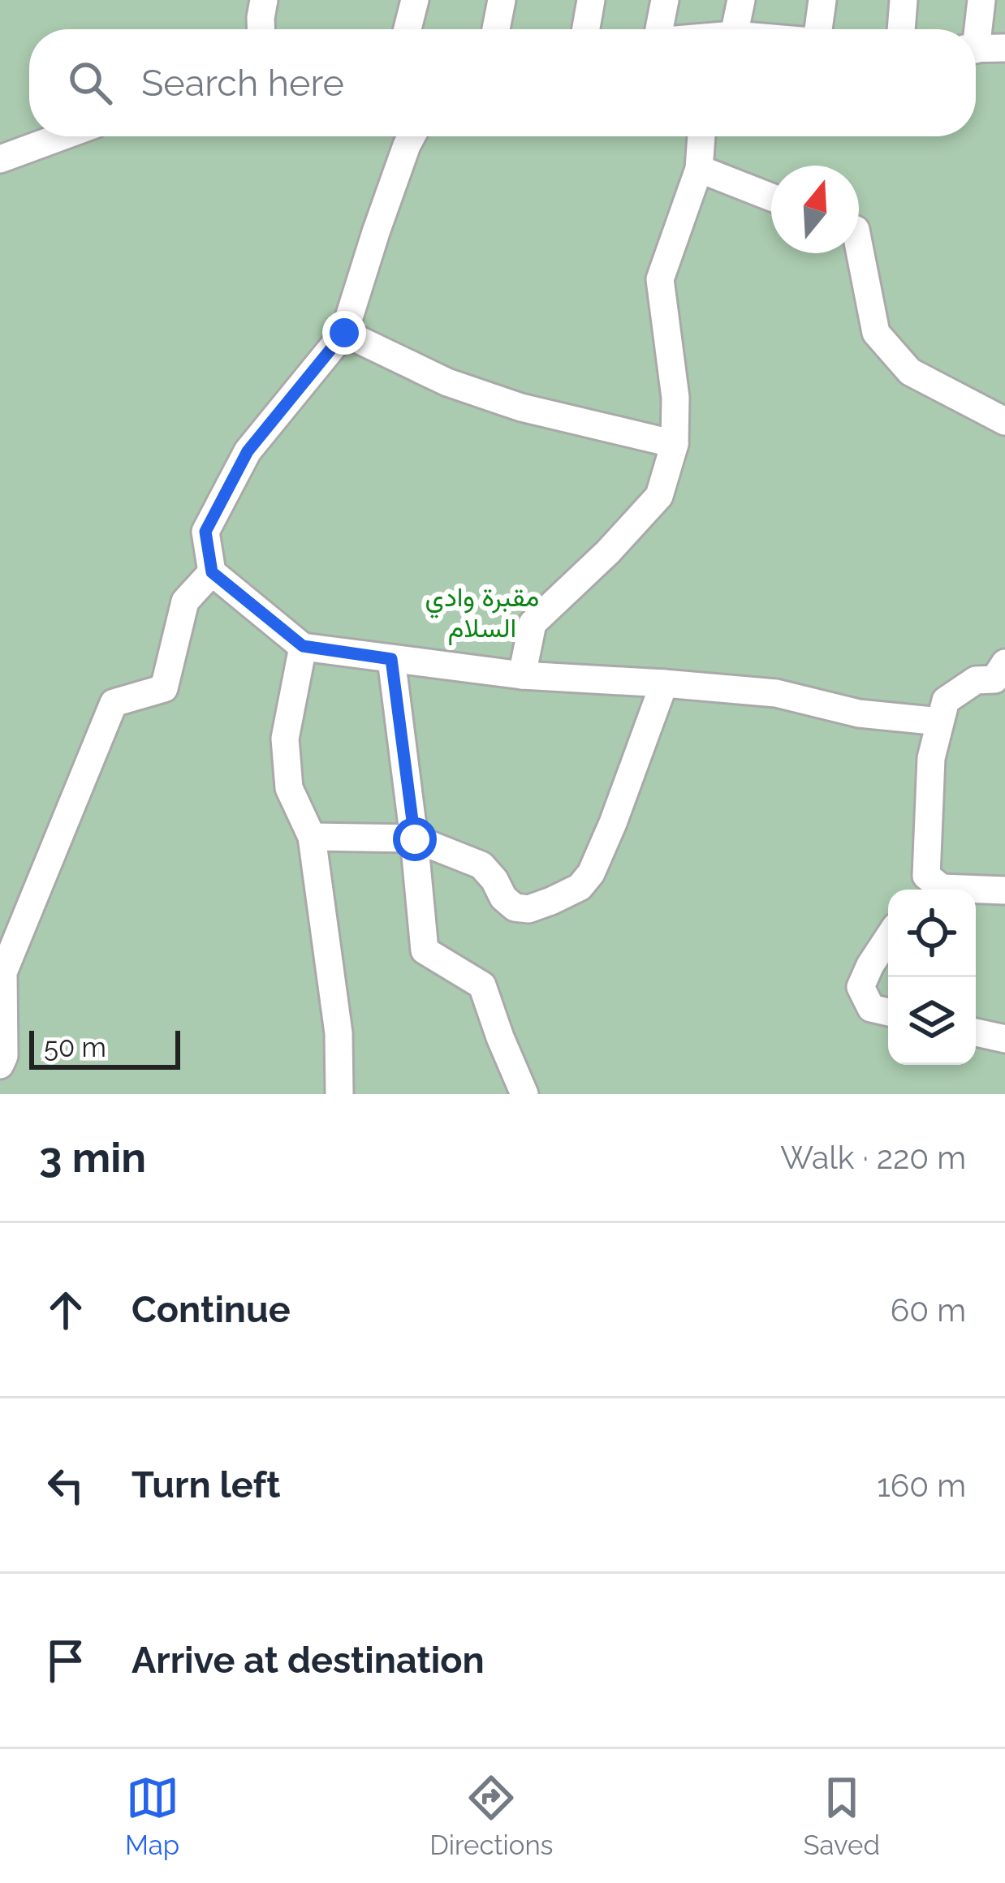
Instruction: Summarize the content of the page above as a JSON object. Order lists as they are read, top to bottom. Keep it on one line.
{"parks":["مقبرة وادي السلام"],"scale_bar":"50 m","north":"top","page":{"search":"Search here","scale":"50 m","heading":["3 min","Walk · 220 m"],"list":[["Continue","60 m"],["Turn left","160 m"],"Arrive at destination"],"nav":["Map","Directions","Saved"]}}
